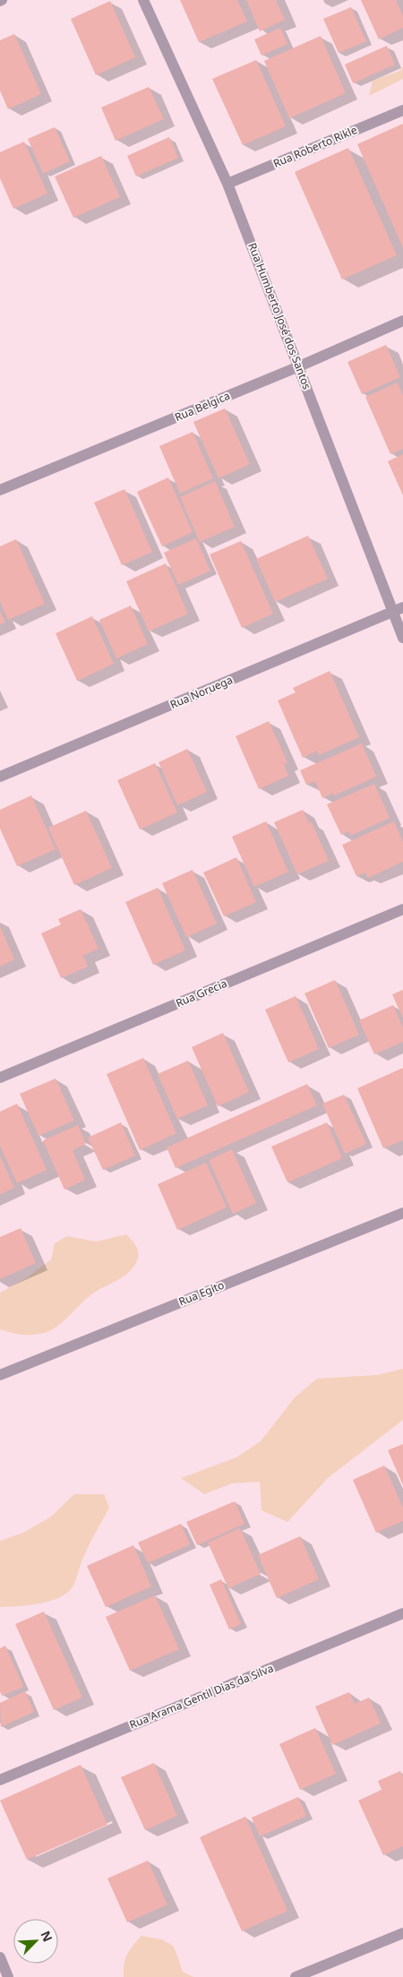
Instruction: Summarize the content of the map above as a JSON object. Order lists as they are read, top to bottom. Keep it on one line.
{"streets":{"street":["Rua Roberto Rikle","Rua Humberto José dos Santos","Rua Belgica","Rua Noruega","Rua Grecia","Rua Egito","Rua Arama Gentil Dias da Silva"]},"crossings":[["Rua Roberto Rikle","Rua Humberto José dos Santos"],["Rua Humberto José dos Santos","Rua Belgica"],["Rua Humberto José dos Santos","Rua Noruega"]],"north":"top right"}
